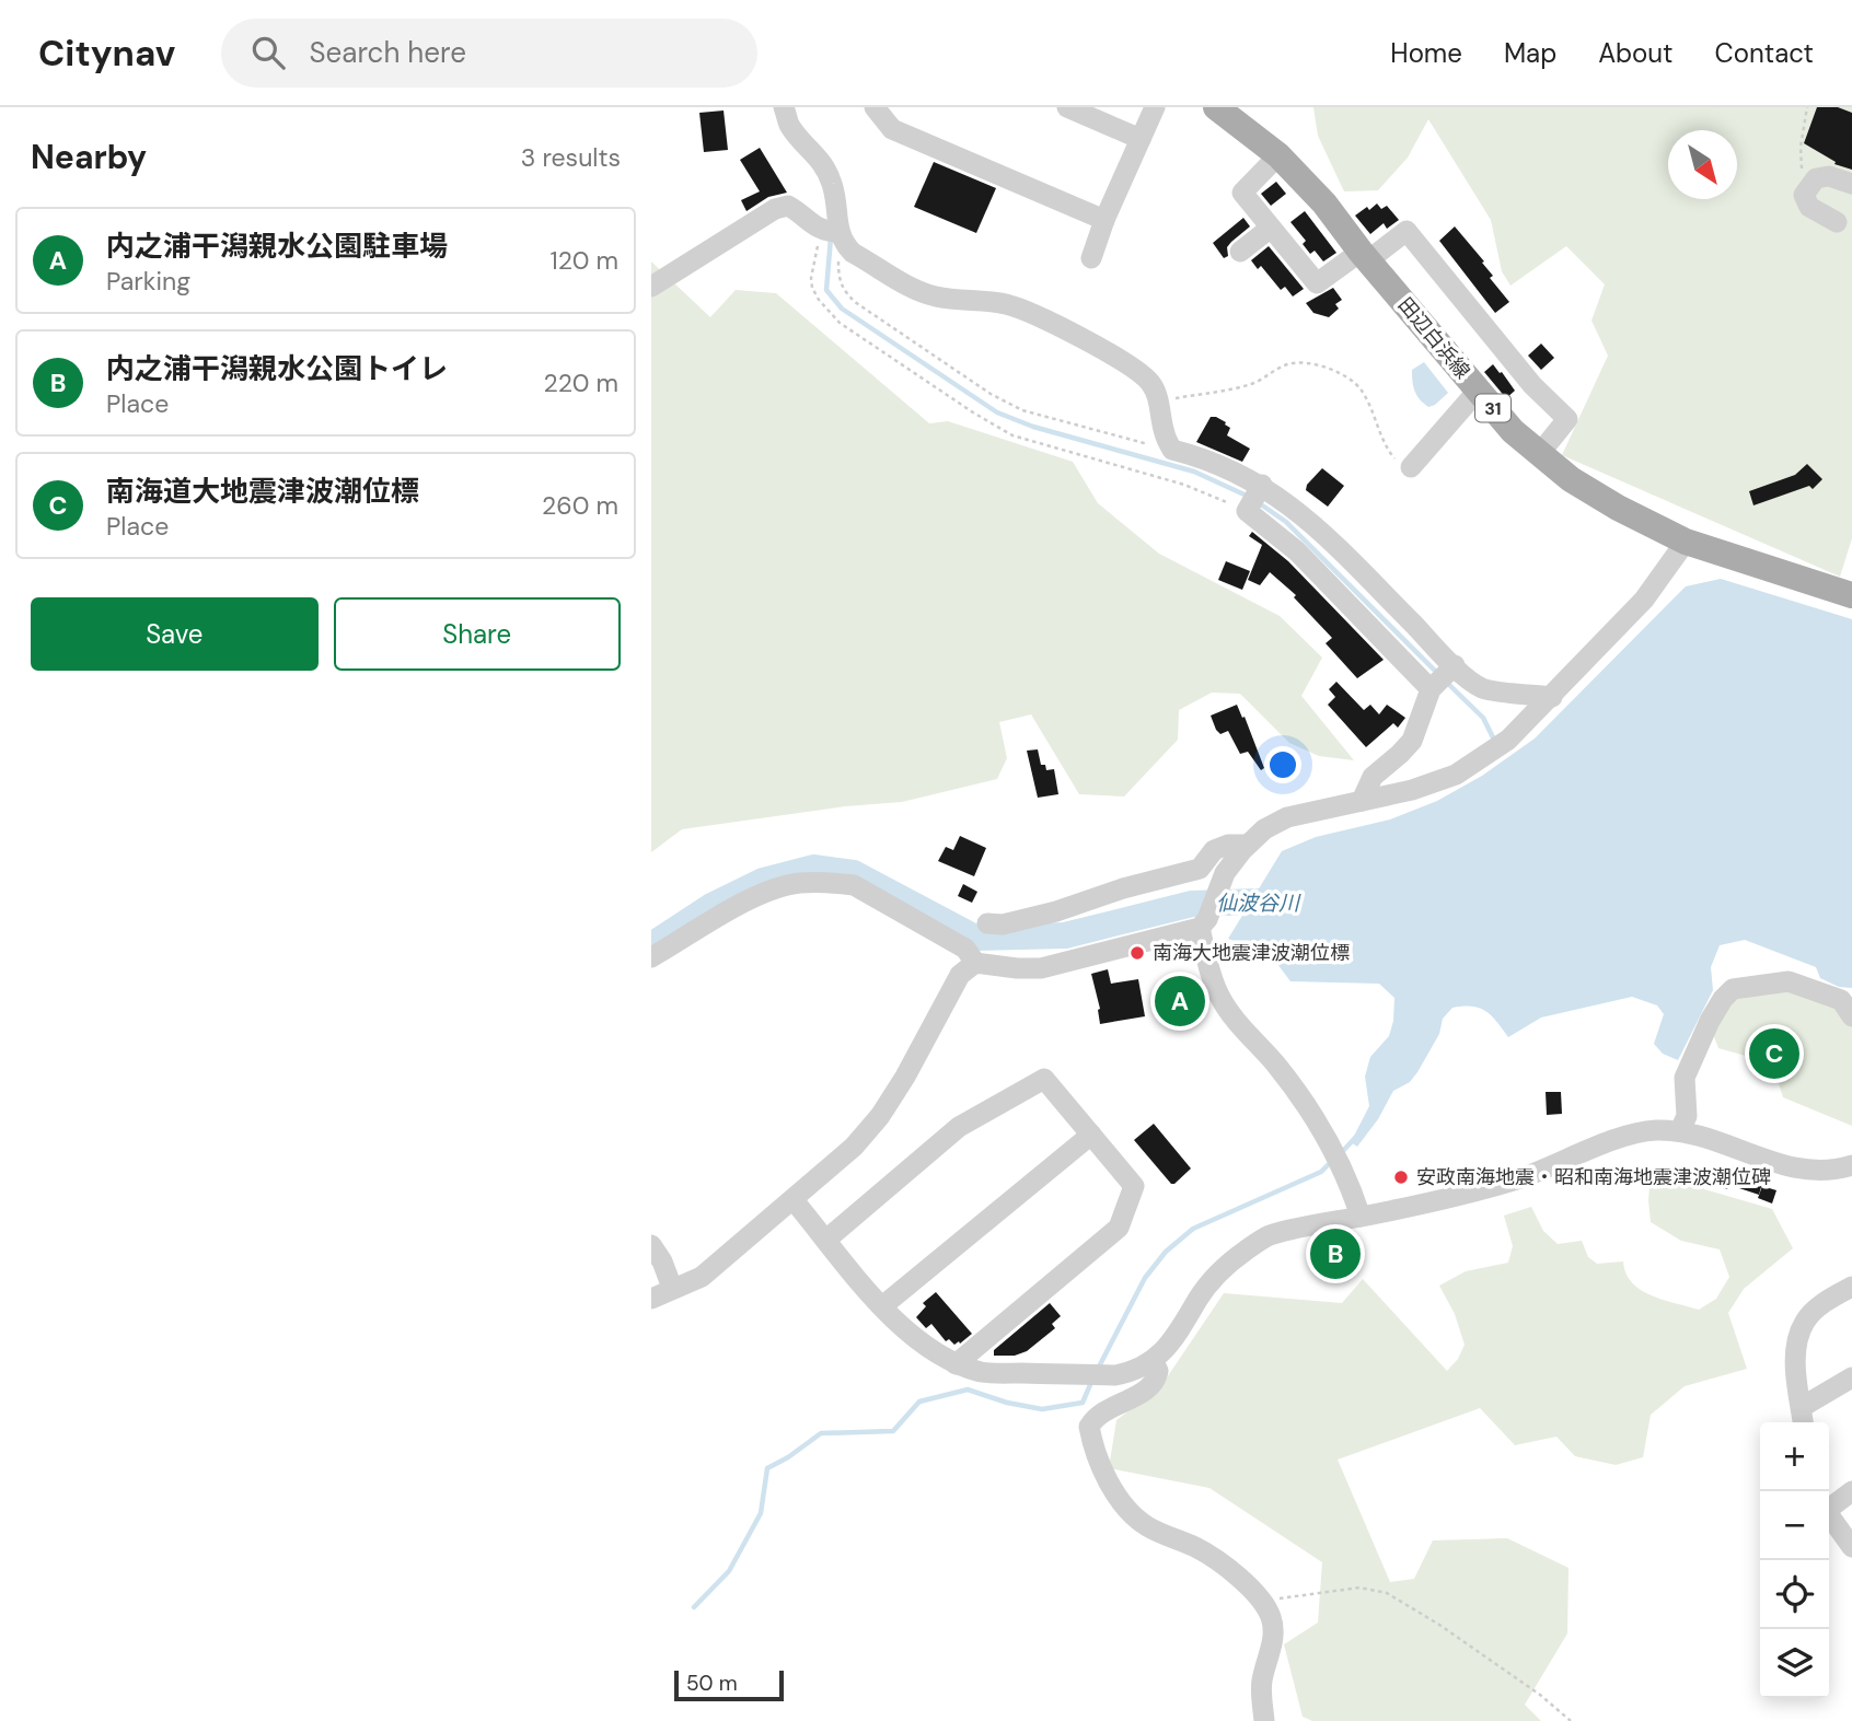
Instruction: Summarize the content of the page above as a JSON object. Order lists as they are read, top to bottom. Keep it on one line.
{"streets":{"main road":["田辺白浜線","31"]},"water":["仙波谷川"],"places":["南海大地震津波潮位標","安政南海地震・昭和南海地震津波潮位碑"],"scale_bar":"50 m","north":"bottom right","page":{"header":"Citynav","search":"Search here","nav":["Home","Map","About","Contact"],"heading":["Nearby","3 results"],"list":[{"mark":"A","name":"内之浦干潟親水公園駐車場","note":"Parking","value":"120 m"},{"mark":"B","name":"内之浦干潟親水公園トイレ","note":"Place","value":"220 m"},{"mark":"C","name":"南海道大地震津波潮位標","note":"Place","value":"260 m"}],"buttons":["Save","Share"],"pins":["A","C","B"],"map_buttons":["+","−"],"scale":"50 m"}}
